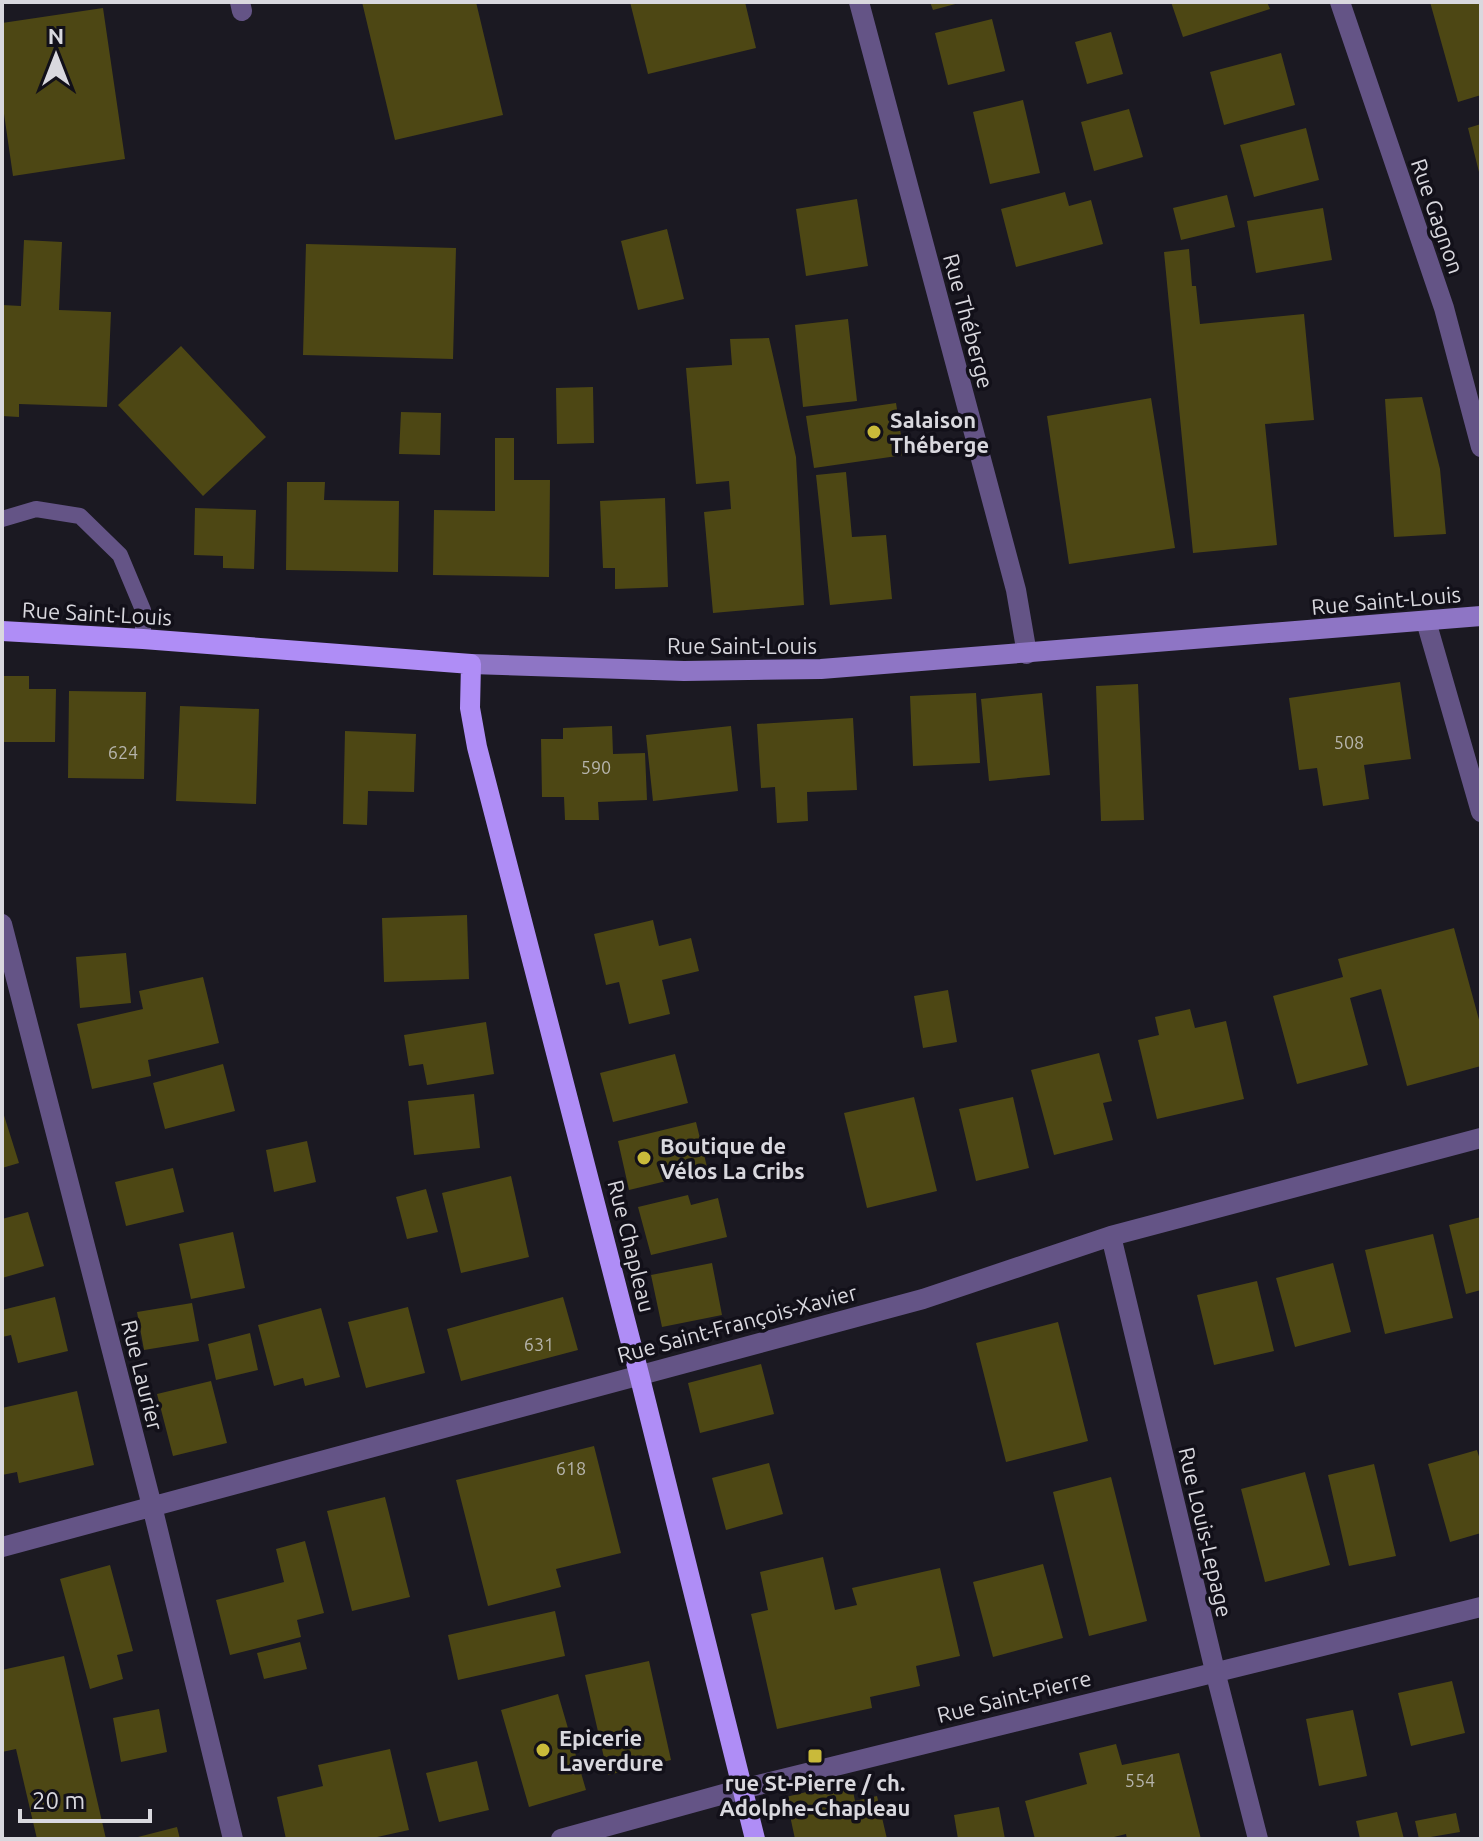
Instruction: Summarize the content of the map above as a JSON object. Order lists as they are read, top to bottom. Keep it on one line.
{"streets":{"main road":["Rue Saint-Louis","Rue Chapleau"],"street":["Rue Gagnon","Rue Théberge","Rue Saint-François-Xavier","Rue Laurier","Rue Louis-Lepage","Rue Saint-Pierre"]},"crossings":[["Rue Théberge","Rue Saint-Louis"],["Rue Saint-Louis","Rue Chapleau"],["Rue Chapleau","Rue Saint-François-Xavier"],["Rue Chapleau","Rue Saint-Pierre"],["Rue Saint-François-Xavier","Rue Laurier"],["Rue Saint-François-Xavier","Rue Louis-Lepage"],["Rue Louis-Lepage","Rue Saint-Pierre"]],"places":{"other":["Salaison Théberge","Boutique de Vélos La Cribs","Epicerie Laverdure"],"transit":["rue St-Pierre / ch. Adolphe-Chapleau"]},"house_numbers":["508","624","590","631","618","554"],"scale_bar":"20 m","north":"top"}
